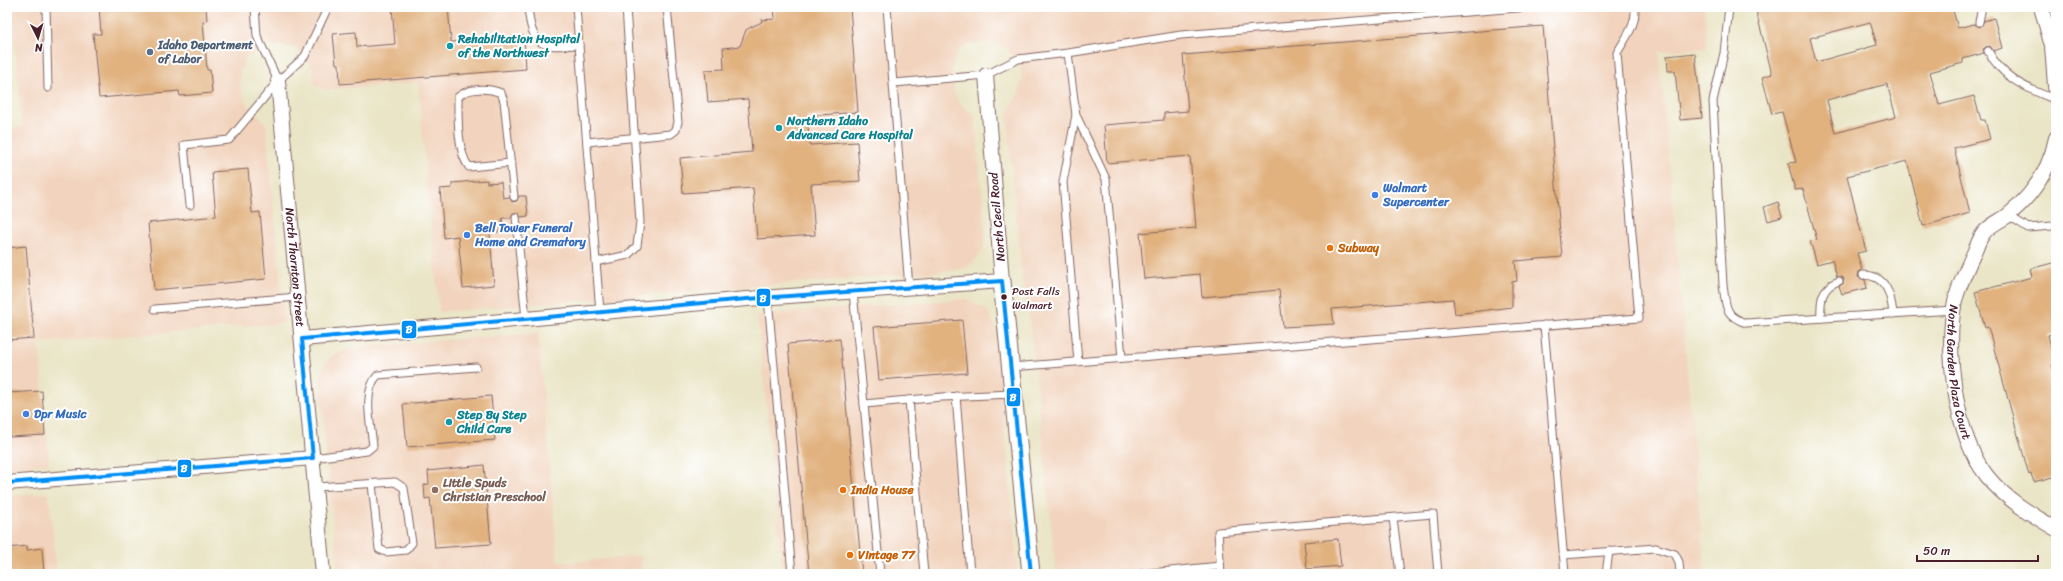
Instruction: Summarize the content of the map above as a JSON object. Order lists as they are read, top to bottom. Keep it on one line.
{"streets":{"street":["North Cecil Road","North Thornton Street","North Garden Plaza Court"]},"places":["Rehabilitation Hospital of the Northwest","Idaho Department of Labor","Northern Idaho Advanced Care Hospital","Walmart Supercenter","Bell Tower Funeral Home and Crematory","Subway","Post Falls Walmart","Dpr Music","Step By Step Child Care","Little Spuds Christian Preschool","India House","Vintage 77"],"lines":["transit line B"],"scale_bar":"50 m","north":"bottom"}
